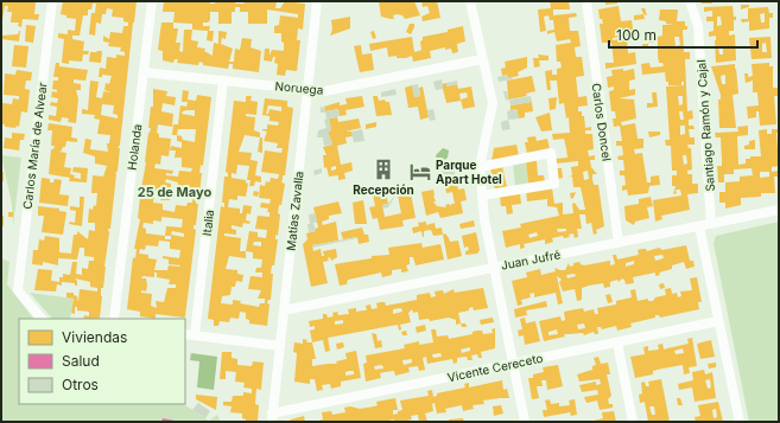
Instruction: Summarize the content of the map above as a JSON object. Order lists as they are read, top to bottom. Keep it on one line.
{"streets":{"street":["Noruega","Carlos Doncel","Santiago Ramón y Cajal","Carlos María de Alvear","Holanda","Matías Zavalla","Italia","Juan Jufré","Vicente Cereceto"]},"crossings":[["Noruega","Holanda"],["Noruega","Matías Zavalla"],["Noruega","Italia"],["Carlos Doncel","Juan Jufré"],["Santiago Ramón y Cajal","Juan Jufré"],["Matías Zavalla","Juan Jufré"],["Matías Zavalla","Vicente Cereceto"]],"districts":["25 de Mayo"],"places":{"building":["Recepción"],"hotel":["Parque Apart Hotel"]},"legend":["Viviendas","Salud","Otros"],"scale_bar":"100 m"}
